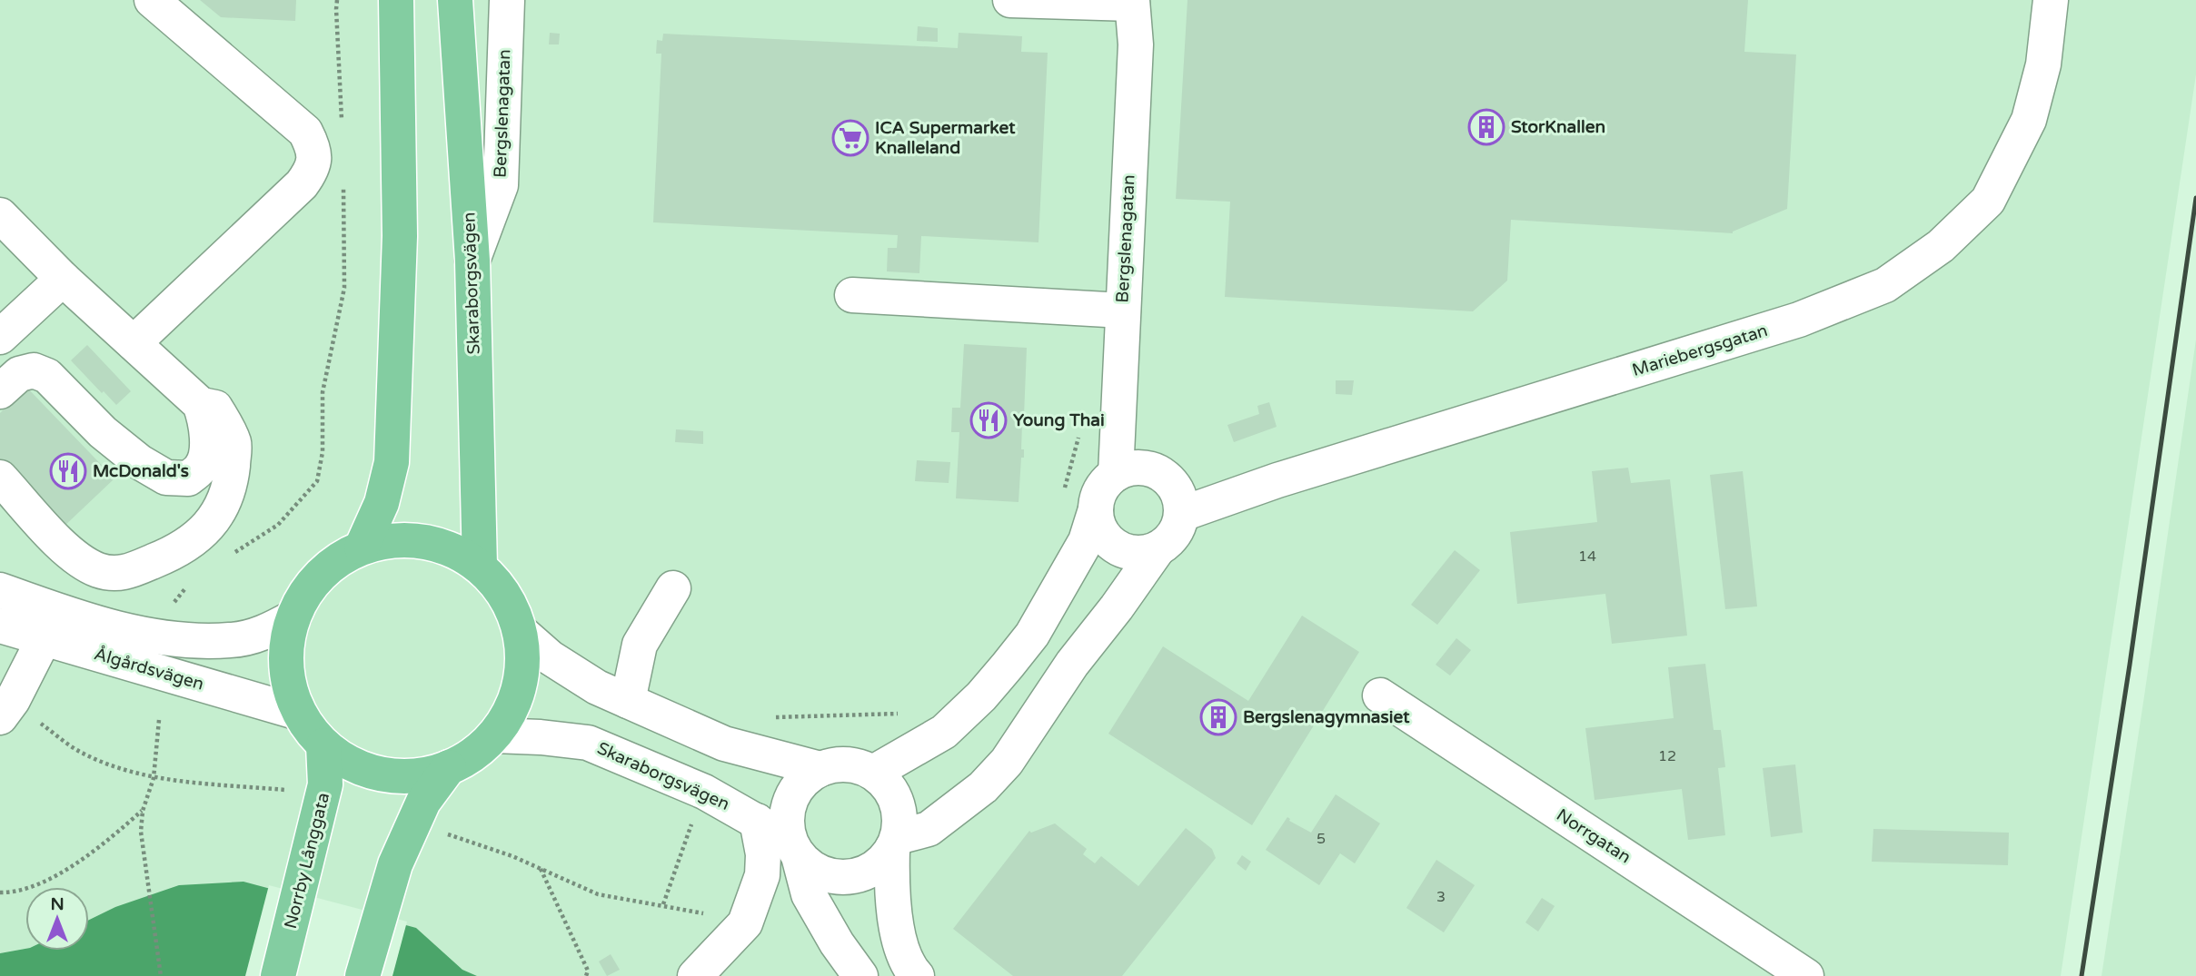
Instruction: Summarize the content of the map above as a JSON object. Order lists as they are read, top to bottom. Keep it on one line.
{"streets":{"main road":["Skaraborgsvägen","Norrby Långgata"],"street":["Bergslenagatan","Mariebergsgatan","Ålgårdsvägen","Norrgatan"]},"crossings":[["Bergslenagatan","Skaraborgsvägen"],["Bergslenagatan","Mariebergsgatan"]],"places":{"building":["StorKnallen","Bergslenagymnasiet"],"supermarket":["ICA Supermarket Knalleland"],"restaurant":["Young Thai","McDonald's"]},"house_numbers":["14","12","5","3"],"north":"top"}
